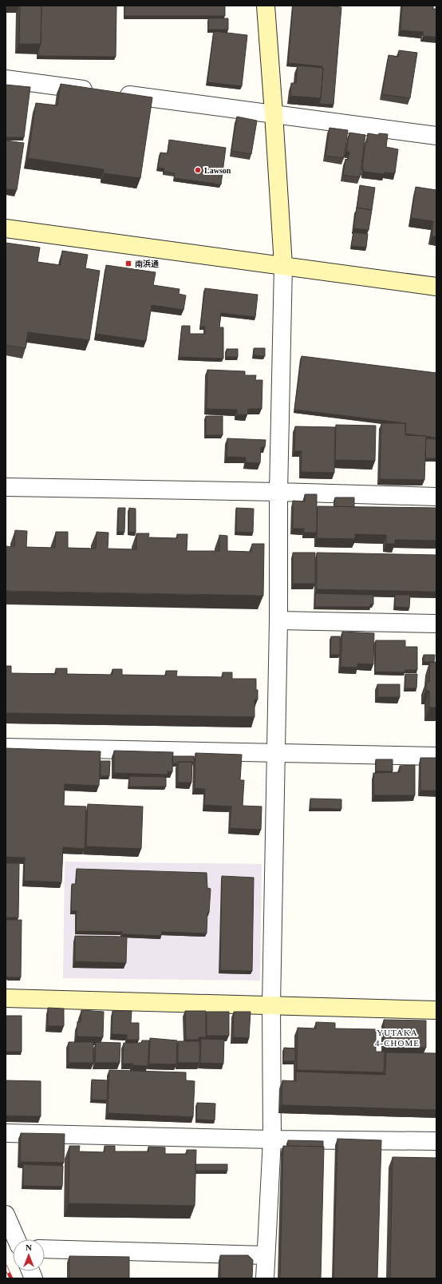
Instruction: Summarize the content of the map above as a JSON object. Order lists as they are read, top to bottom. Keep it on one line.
{"districts":["YUTAKA 4-CHOME"],"places":{"other":["Lawson"],"transit":["南浜通"]},"north":"top"}
